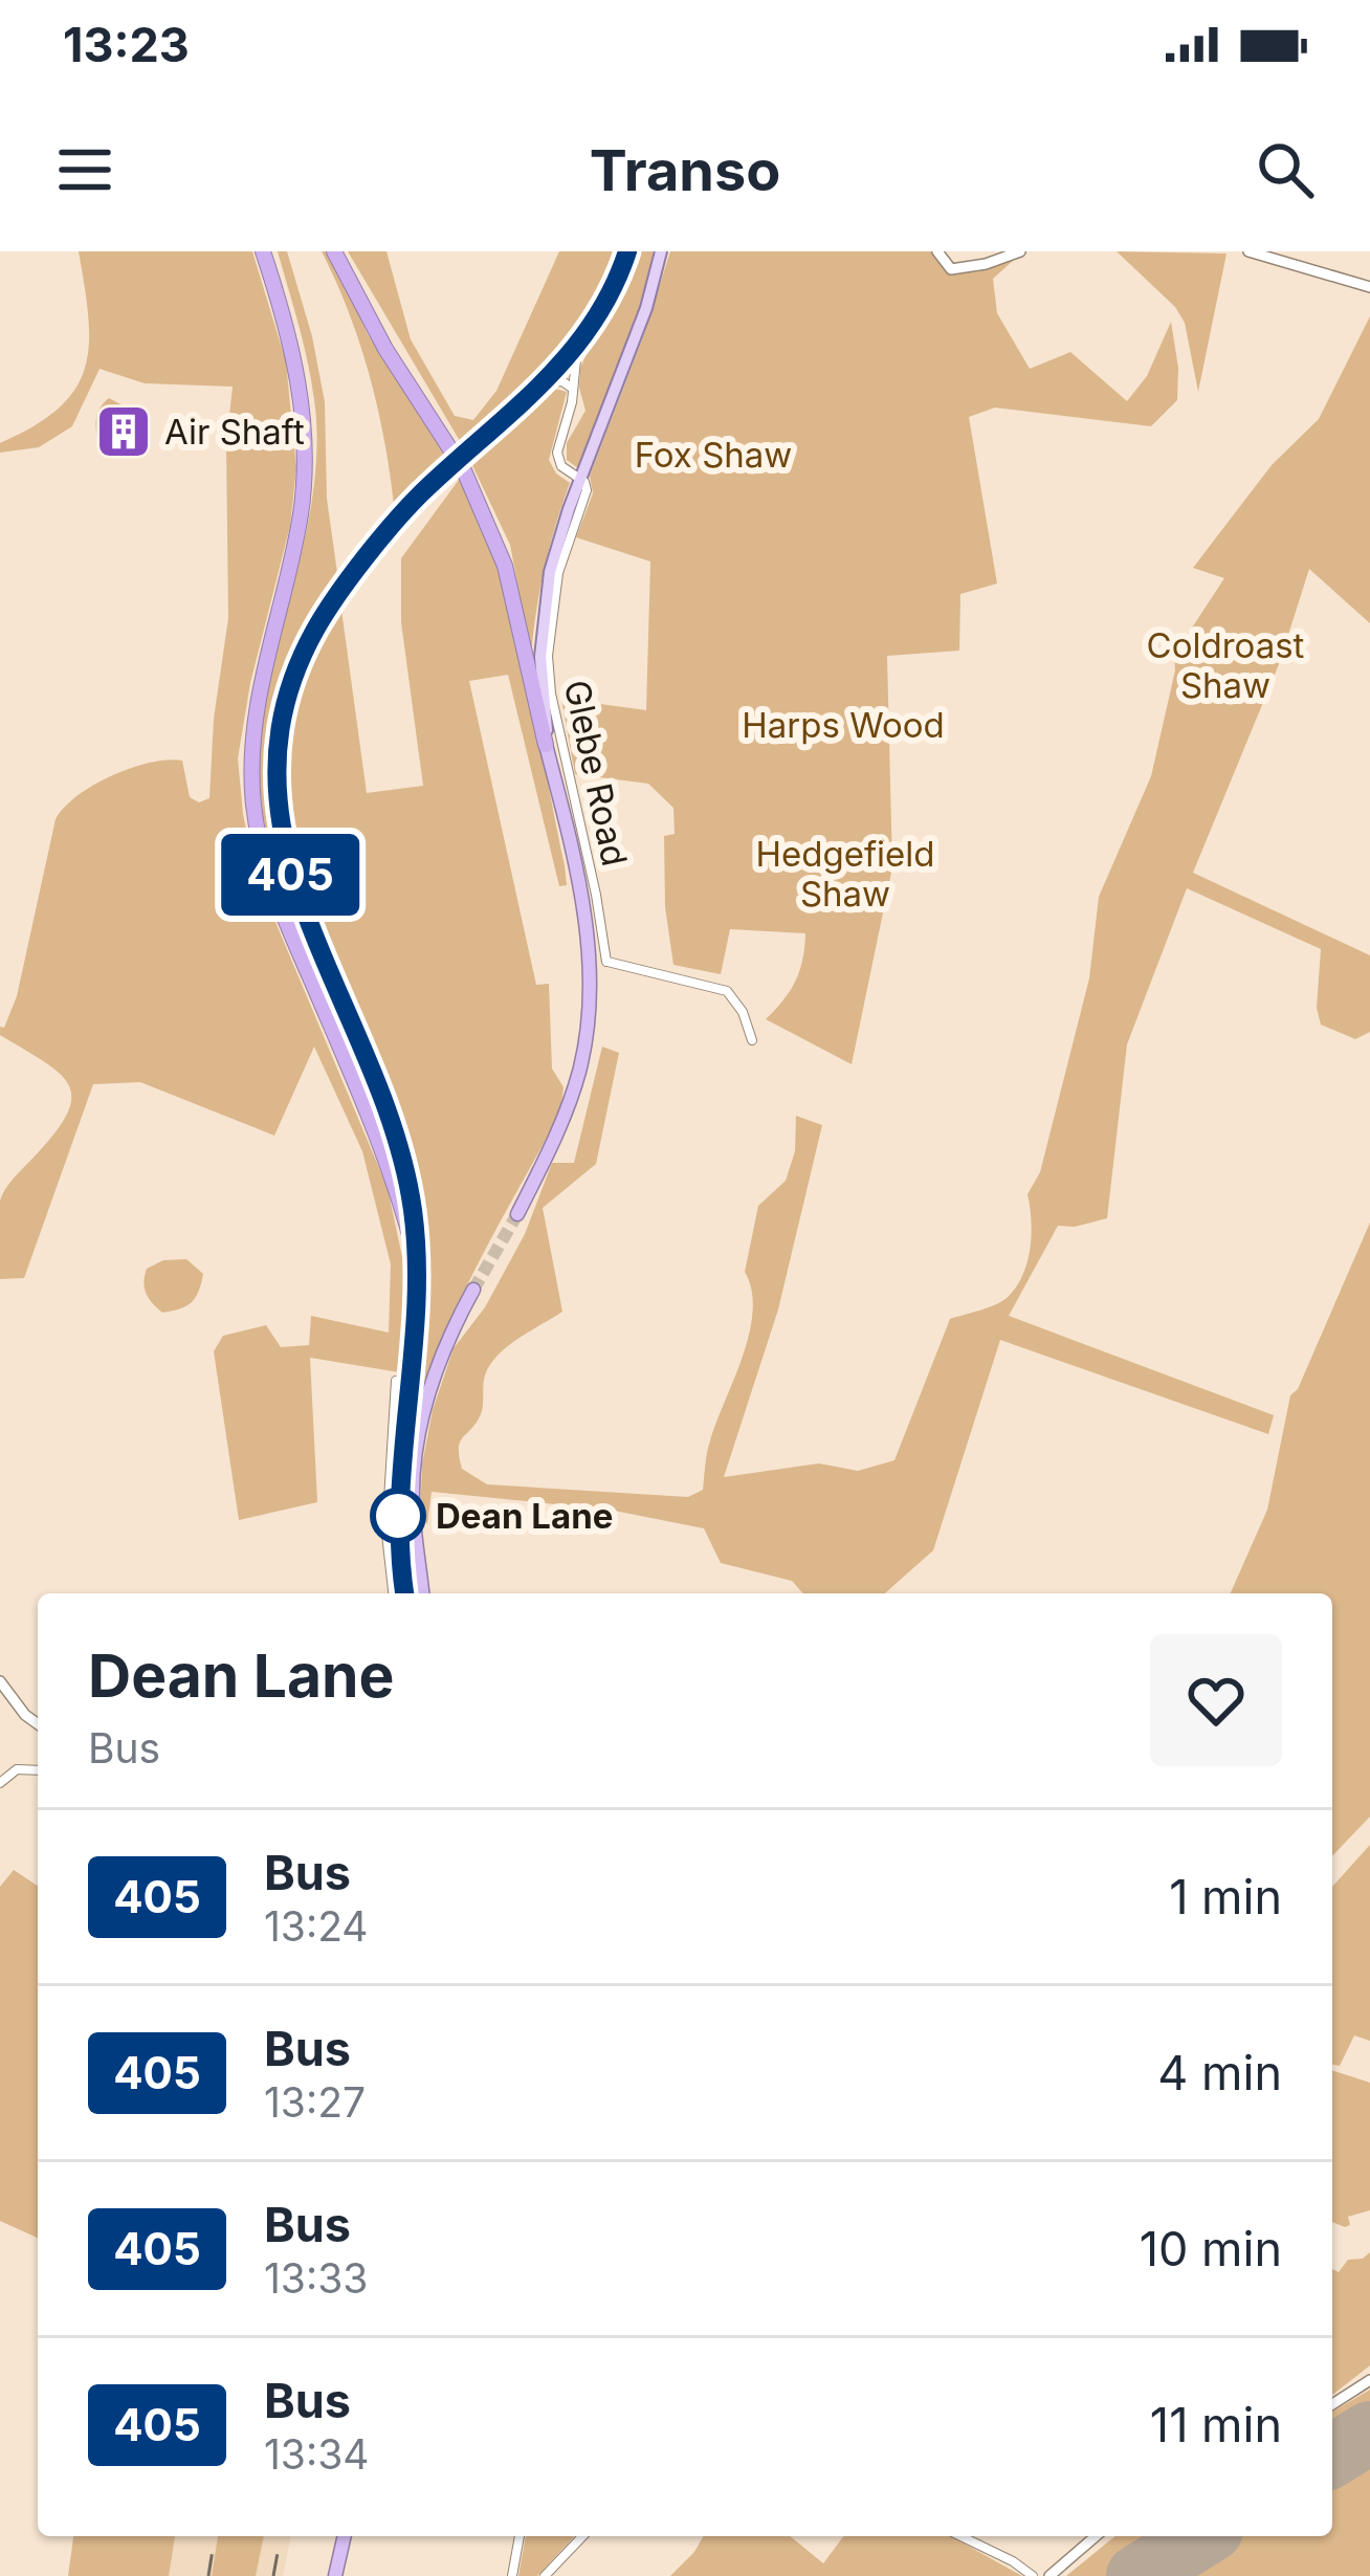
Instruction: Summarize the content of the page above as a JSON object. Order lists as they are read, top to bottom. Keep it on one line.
{"streets":{"street":["Glebe Road"]},"parks":["Fox Shaw","Coldroast Shaw","Harps Wood","Hedgefield Shaw"],"places":{"building":["Air Shaft"],"other":["Dean Lane"]},"lines":["bus line 405"],"page":{"status":"13:23","header":"Transo","on_map":"405","heading":["Dean Lane","Bus"],"list":[{"mark":"405","name":"Bus","note":"13:24","value":"1 min"},{"mark":"405","name":"Bus","note":"13:27","value":"4 min"},{"mark":"405","name":"Bus","note":"13:33","value":"10 min"},{"mark":"405","name":"Bus","note":"13:34","value":"11 min"}]}}
